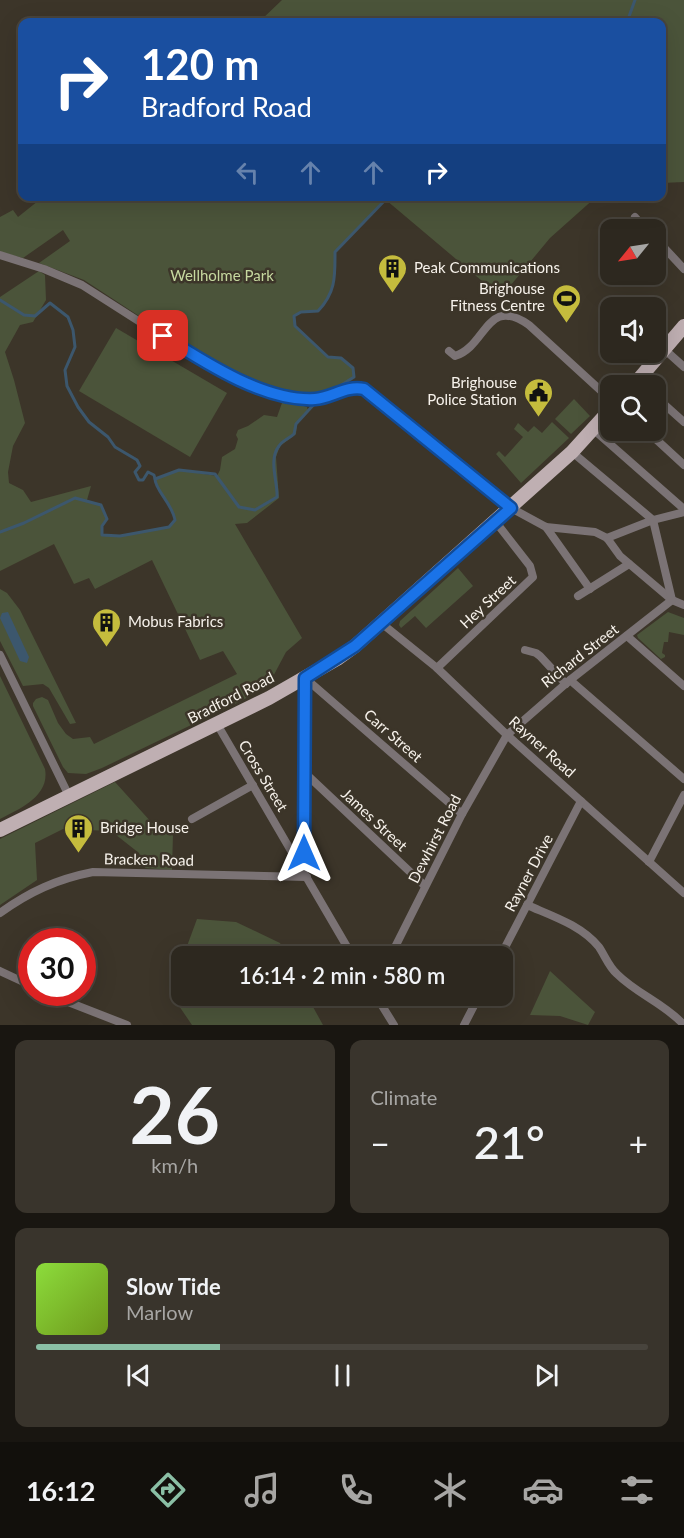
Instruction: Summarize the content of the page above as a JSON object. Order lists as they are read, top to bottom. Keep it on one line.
{"streets":{"main road":["Bradford Road"],"street":["Hey Street","Richard Street","Carr Street","Rayner Road","Cross Street","James Street","Dewhirst Road","Bracken Road","Rayner Drive"]},"crossings":[["Hey Street","Bradford Road"],["Hey Street","Rayner Road"],["Richard Street","Rayner Road"],["Richard Street","Dewhirst Road"],["Bradford Road","Carr Street"],["Bradford Road","Rayner Road"],["Bradford Road","Cross Street"],["Carr Street","Dewhirst Road"],["Rayner Road","Dewhirst Road"],["Rayner Road","Rayner Drive"],["Cross Street","Bracken Road"],["James Street","Dewhirst Road"]],"parks":["Wellholme Park"],"places":{"building":["Peak Communications","Mobus Fabrics","Bridge House"],"sports":["Brighouse Fitness Centre"],"public building":["Brighouse Police Station"]},"north":"bottom left","page":{"turn":["120 m","Bradford Road"],"limit":"30","trip":"16:14 · 2 min · 580 m","tile":[["26","km/h"],"Climate"],"heat":["−","21°","+"],"song":["Slow Tide","Marlow"],"tabs":"16:12"}}
